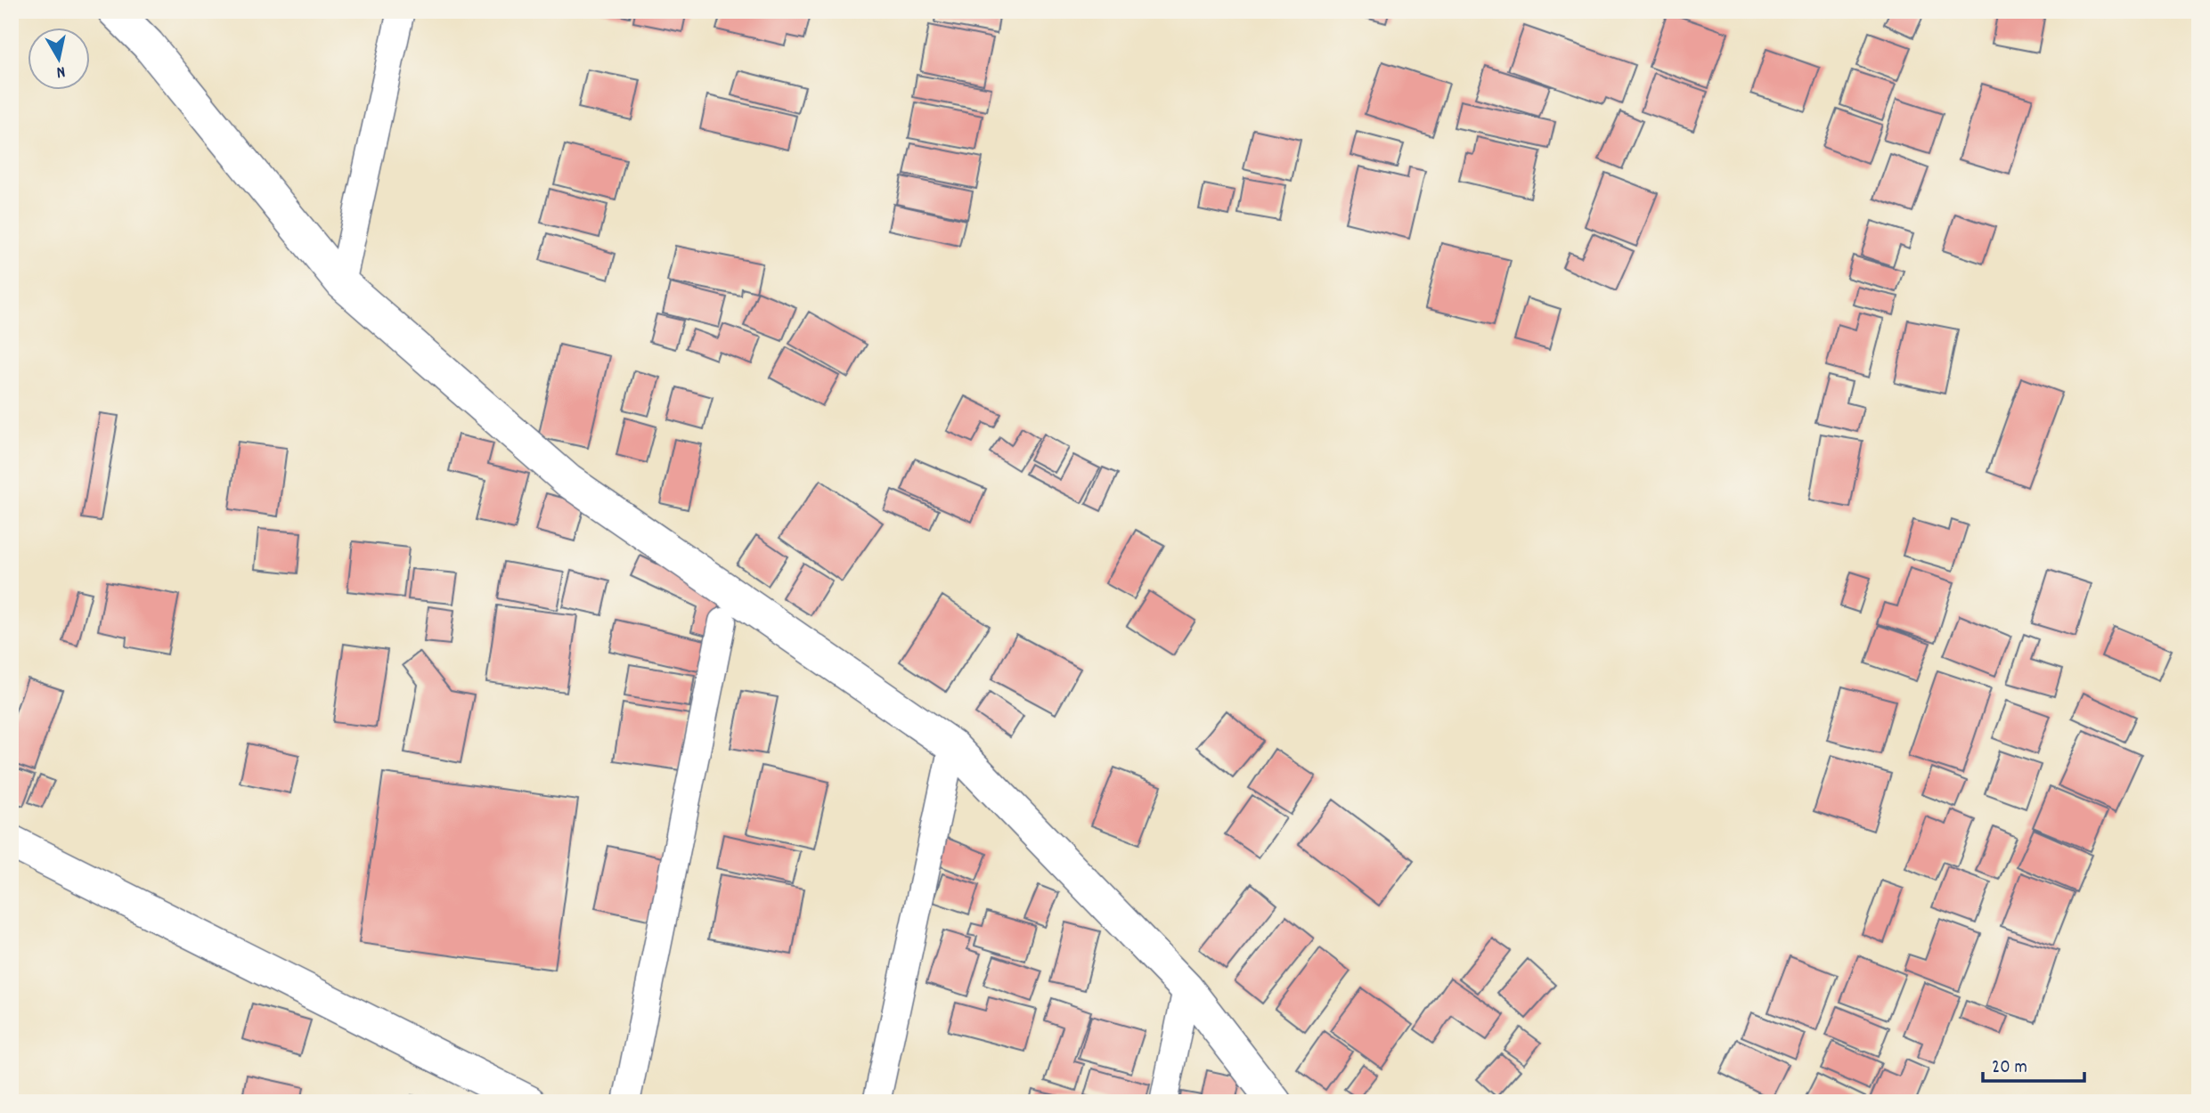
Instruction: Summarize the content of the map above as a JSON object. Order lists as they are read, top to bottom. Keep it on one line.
{"scale_bar":"20 m","north":"bottom"}
